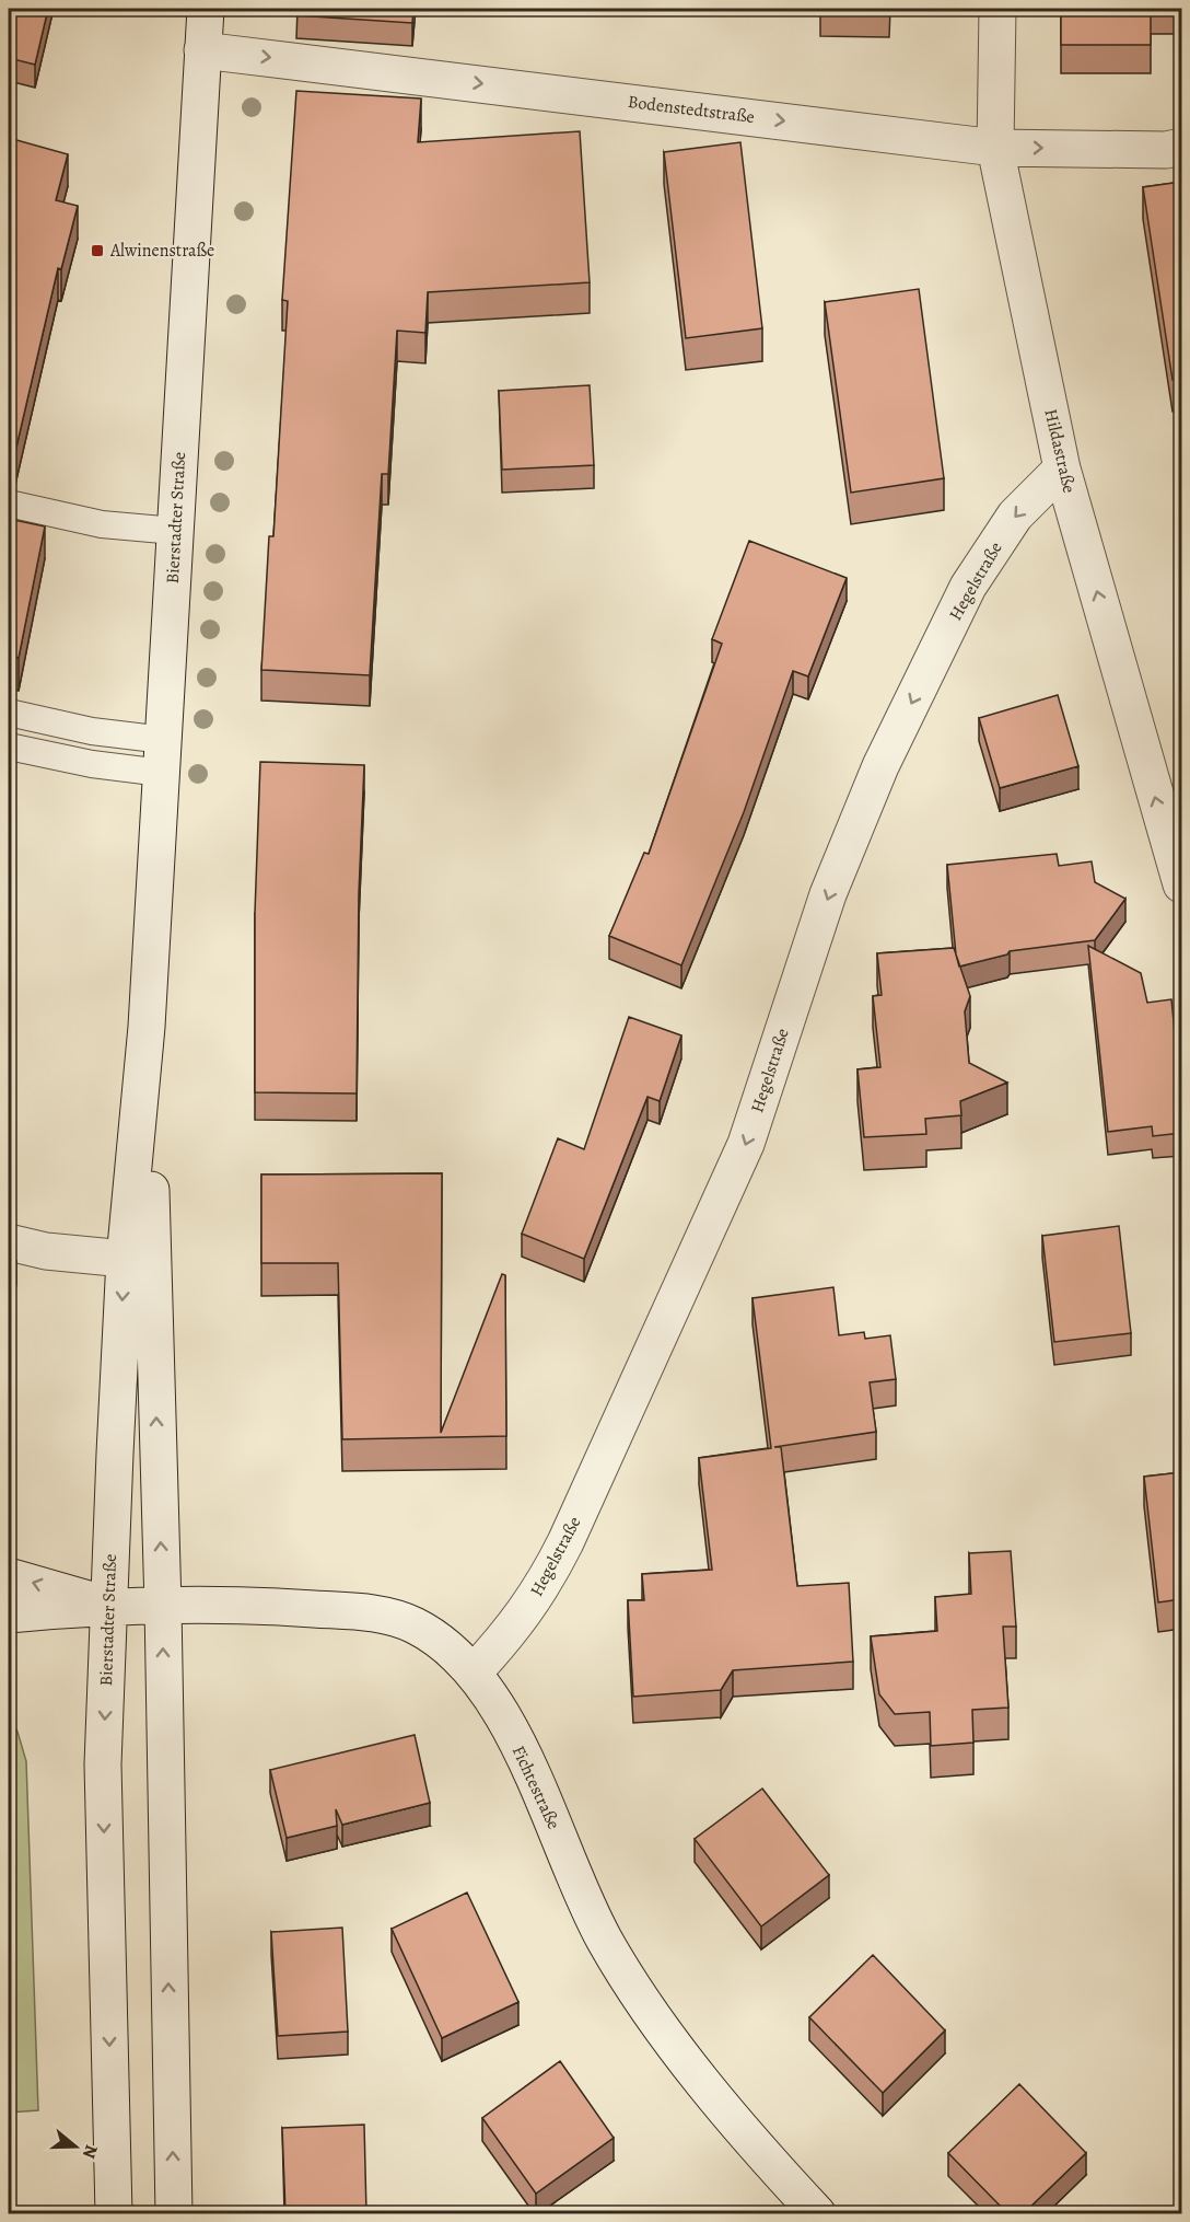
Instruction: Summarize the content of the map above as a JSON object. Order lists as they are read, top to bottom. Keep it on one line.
{"streets":{"street":["Bodenstedtstraße","Hildastraße","Bierstadter Straße","Hegelstraße","Fichtestraße"]},"crossings":[["Bodenstedtstraße","Hildastraße"],["Bodenstedtstraße","Bierstadter Straße"],["Hildastraße","Hegelstraße"],["Bierstadter Straße","Fichtestraße"],["Hegelstraße","Fichtestraße"]],"one_way":["Bodenstedtstraße","Hildastraße","Hegelstraße"],"places":{"transit":["Alwinenstraße"]},"north":"right"}
